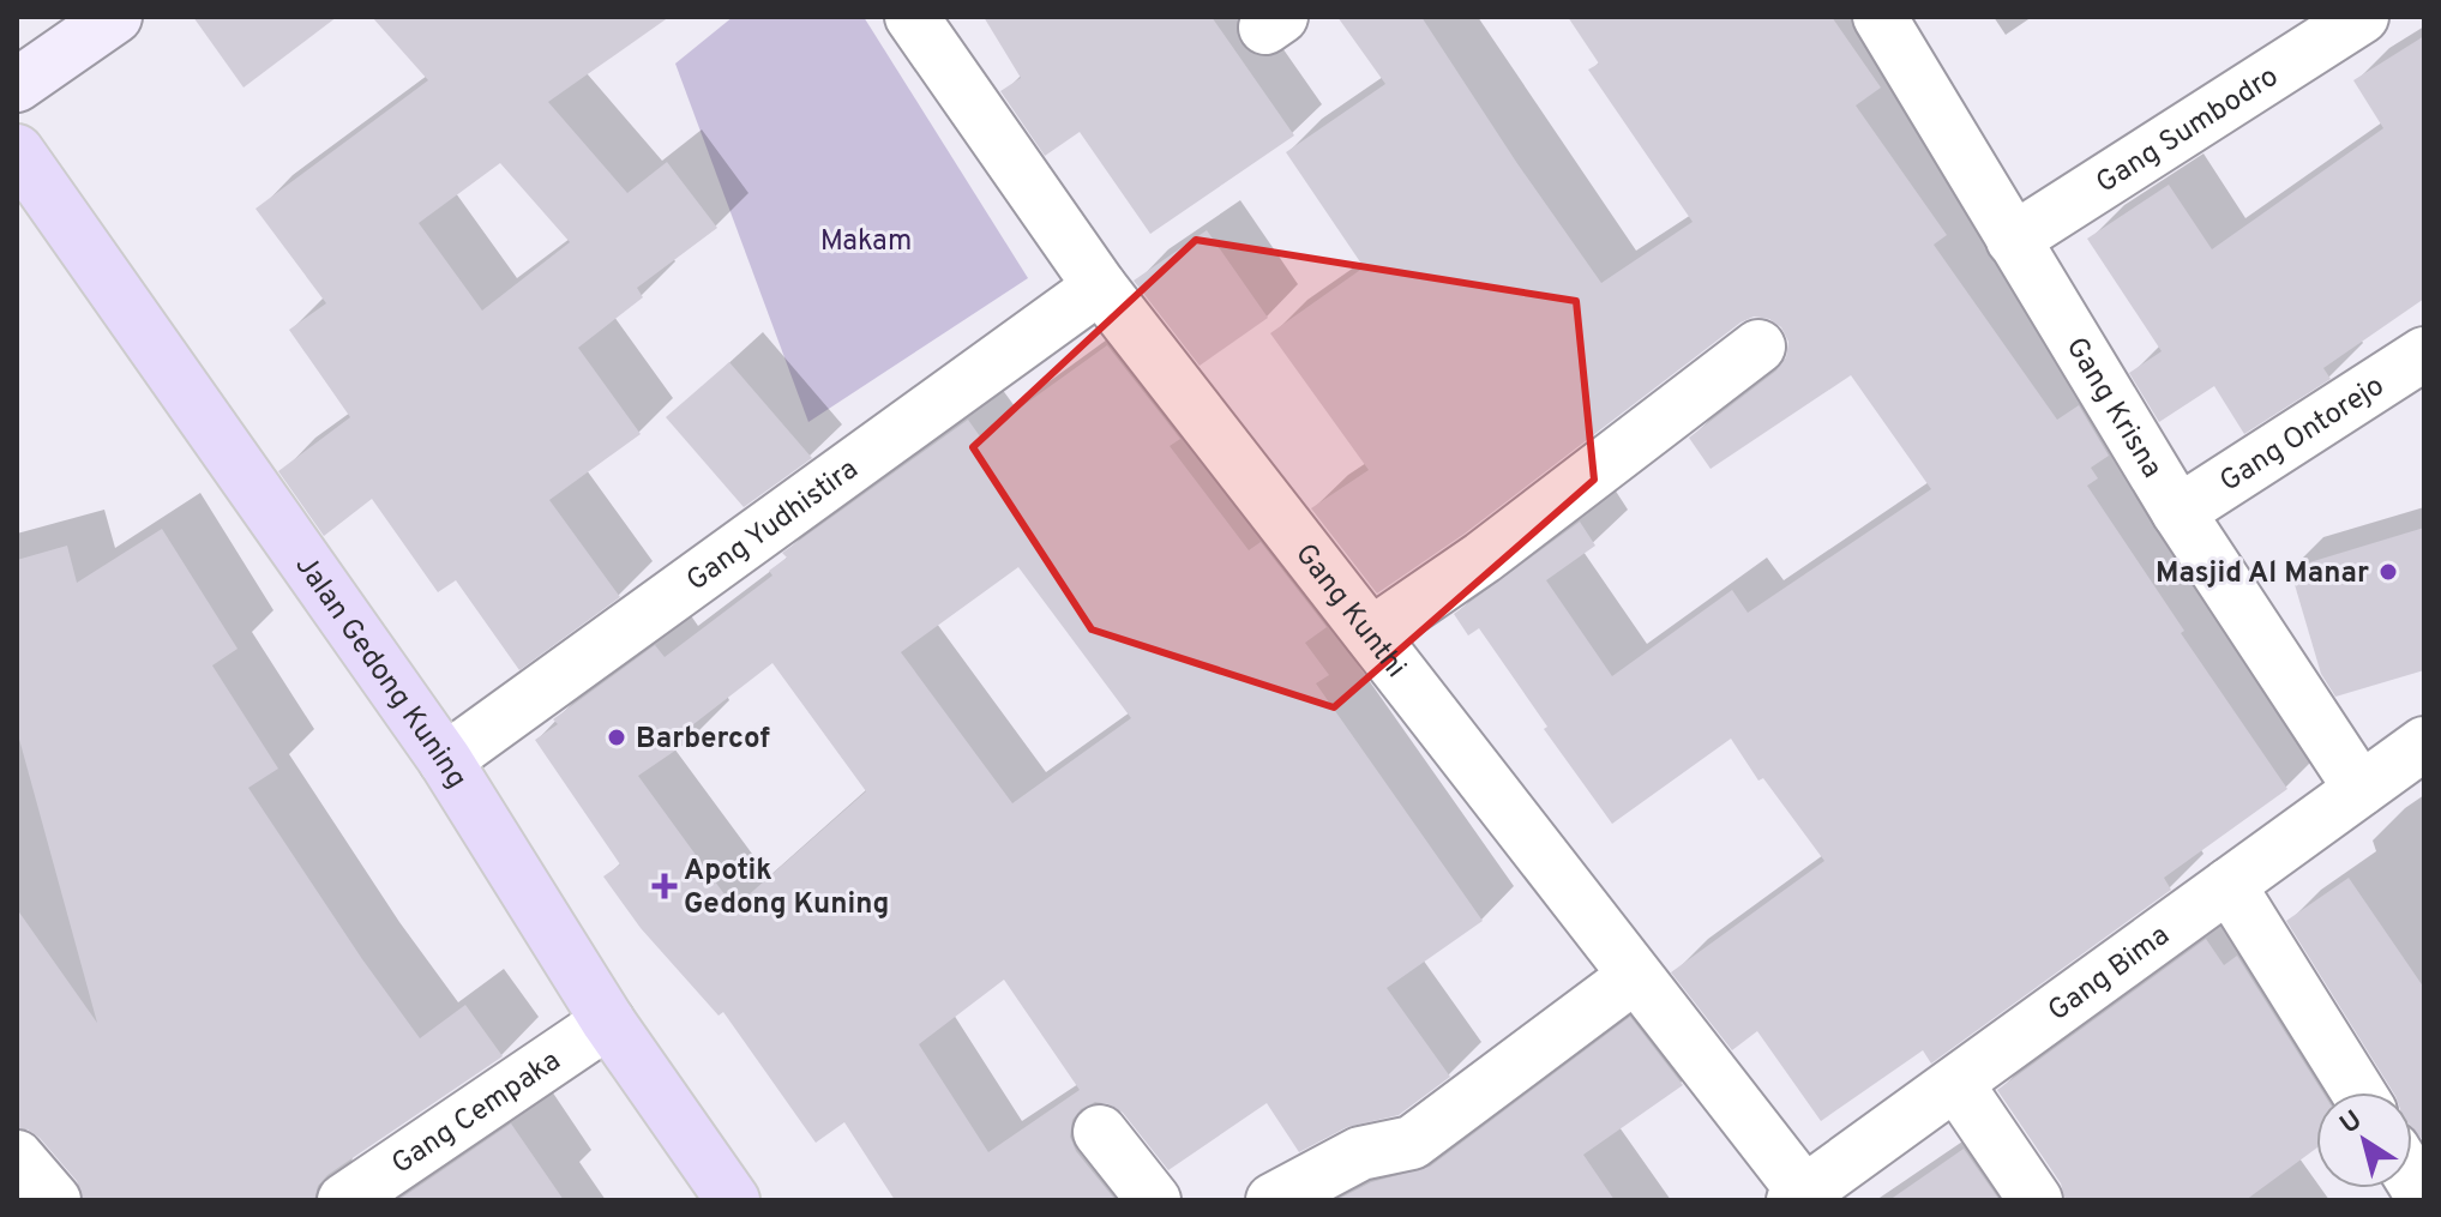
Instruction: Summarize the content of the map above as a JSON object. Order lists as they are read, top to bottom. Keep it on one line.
{"streets":{"main road":["Jalan Gedong Kuning"],"street":["Gang Sumbodro","Gang Krisna","Gang Ontorejo","Gang Yudhistira","Gang Kunthi","Gang Bima","Gang Cempaka"]},"crossings":[["Gang Sumbodro","Gang Krisna"],["Gang Krisna","Gang Ontorejo"],["Gang Krisna","Gang Bima"],["Gang Yudhistira","Gang Kunthi"],["Gang Yudhistira","Jalan Gedong Kuning"],["Gang Kunthi","Gang Bima"],["Jalan Gedong Kuning","Gang Cempaka"]],"parks":["Makam"],"places":{"other":["Masjid Al Manar","Barbercof"],"health":["Apotik Gedong Kuning"]},"north":"top left"}
